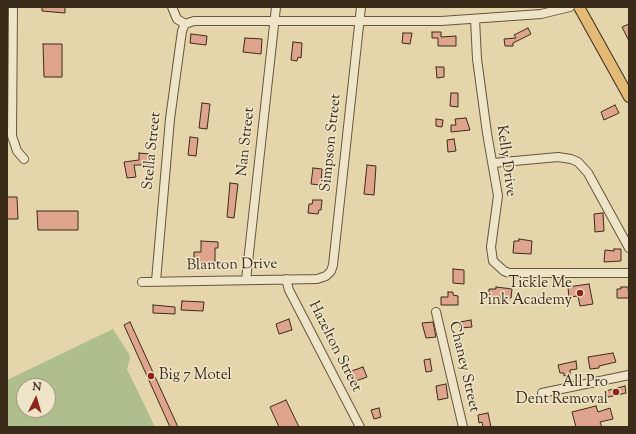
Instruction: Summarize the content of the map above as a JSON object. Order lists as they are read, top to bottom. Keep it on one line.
{"streets":{"street":["Nan Street","Simpson Street","Stella Street","Kelly Drive","Blanton Drive","Hazelton Street","Chaney Street"]},"crossings":[["Nan Street","Blanton Drive"],["Simpson Street","Blanton Drive"],["Stella Street","Blanton Drive"],["Blanton Drive","Hazelton Street"]],"places":["Tickle Me Pink Academy","Big 7 Motel","All Pro Dent Removal"],"north":"top"}
